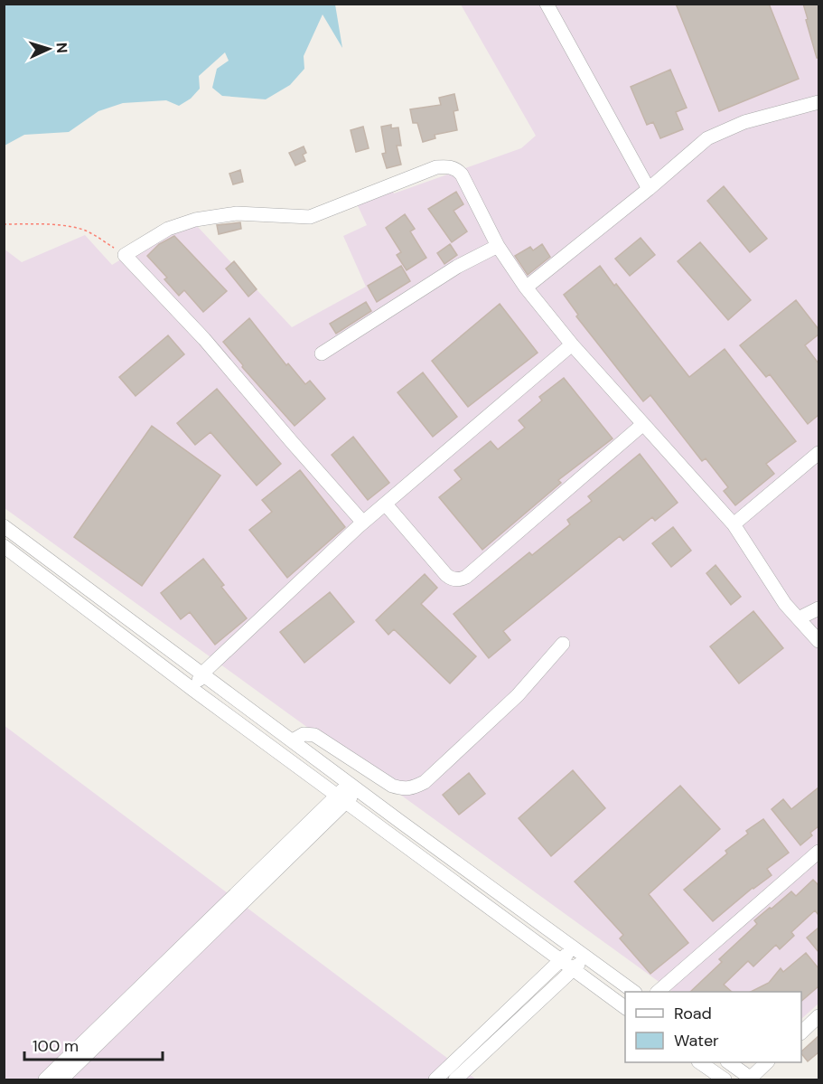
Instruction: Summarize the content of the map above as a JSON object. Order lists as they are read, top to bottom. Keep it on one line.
{"legend":["Road","Water"],"scale_bar":"100 m","north":"right"}
